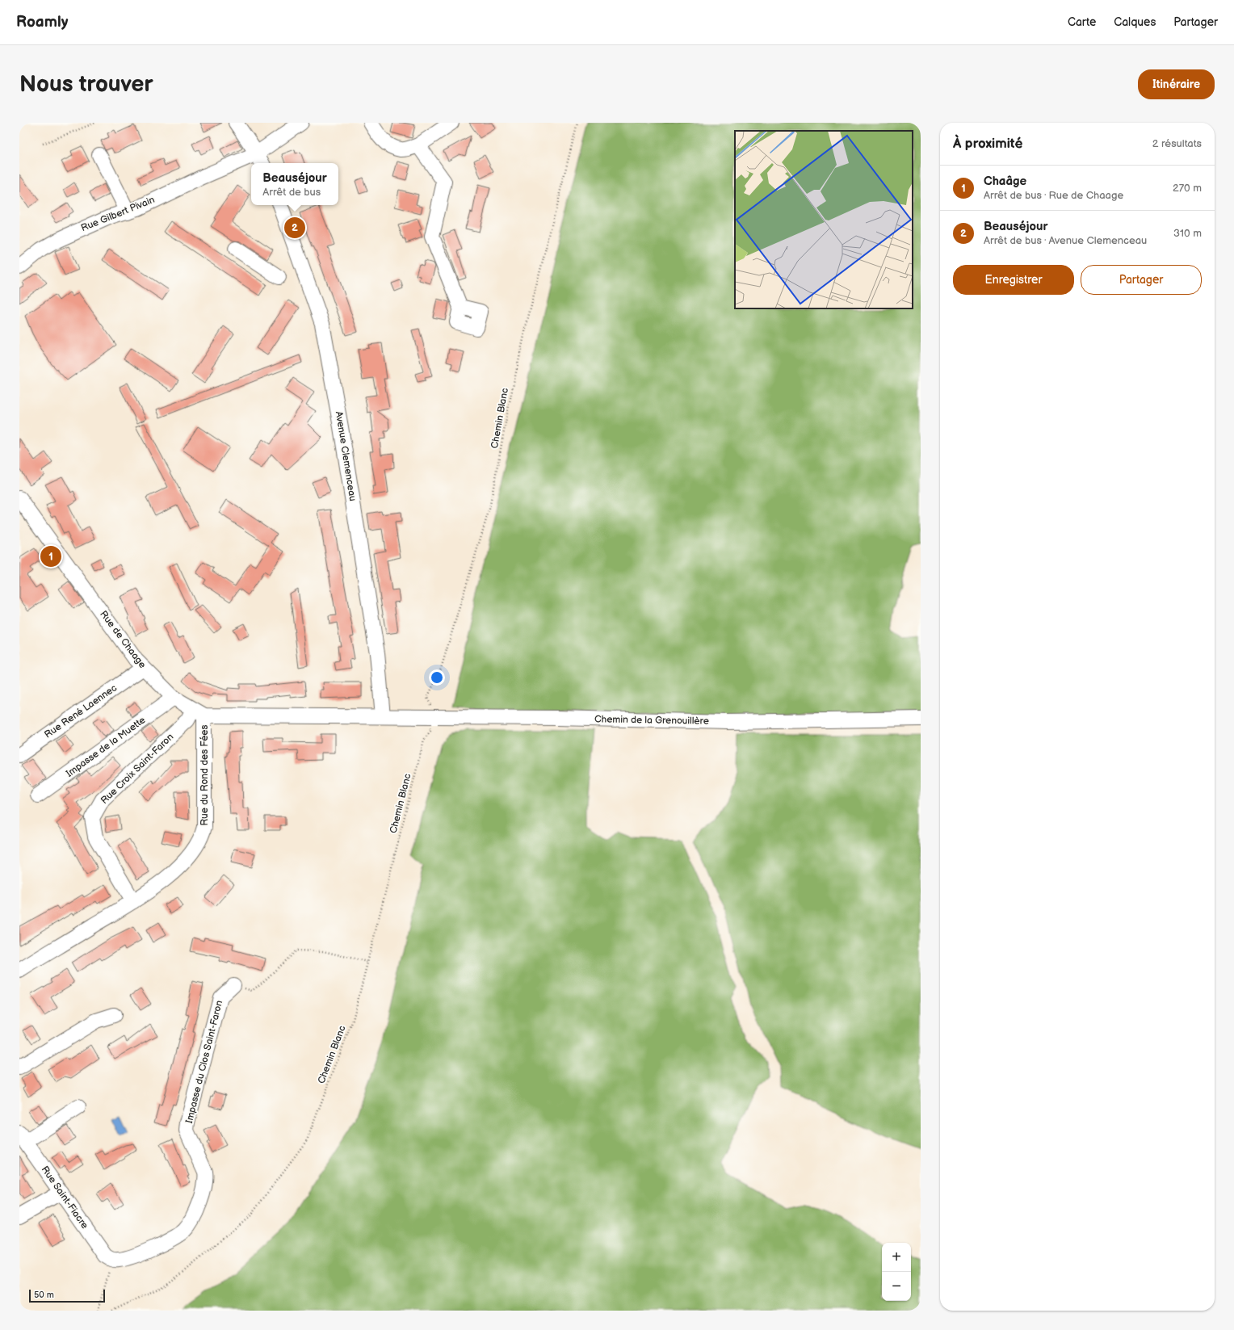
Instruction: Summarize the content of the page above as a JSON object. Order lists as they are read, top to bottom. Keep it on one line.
{"streets":{"street":["Rue Gilbert Pivain","Avenue Clemenceau","Rue de Chaage","Rue René Laennec","Chemin de la Grenouillère","Impasse de la Muette","Rue Croix Saint-Faron","Rue du Rond des Fées","Impasse du Clos Saint-Faron","Rue Saint-Fiacre"],"path":["Chemin Blanc"]},"crossings":[["Avenue Clemenceau","Chemin de la Grenouillère"],["Rue de Chaage","Rue René Laennec"],["Rue de Chaage","Impasse de la Muette"],["Rue de Chaage","Rue Croix Saint-Faron"],["Rue de Chaage","Rue du Rond des Fées"],["Rue Croix Saint-Faron","Rue du Rond des Fées"],["Impasse du Clos Saint-Faron","Rue Saint-Fiacre"]],"scale_bar":"50 m","page":{"header":"Roamly","nav":["Carte","Calques","Partager"],"buttons":["Itinéraire",["Enregistrer","Partager"]],"title":"Nous trouver","heading":["À proximité","2 résultats"],"popup":["Beauséjour","Arrêt de bus"],"list":[{"mark":"1","name":"Chaâge","note":"Arrêt de bus · Rue de Chaage","value":"270 m"},{"mark":"2","name":"Beauséjour","note":"Arrêt de bus · Avenue Clemenceau","value":"310 m"}],"pins":["2","1"],"map_buttons":["+","−"],"scale":"50 m"}}
